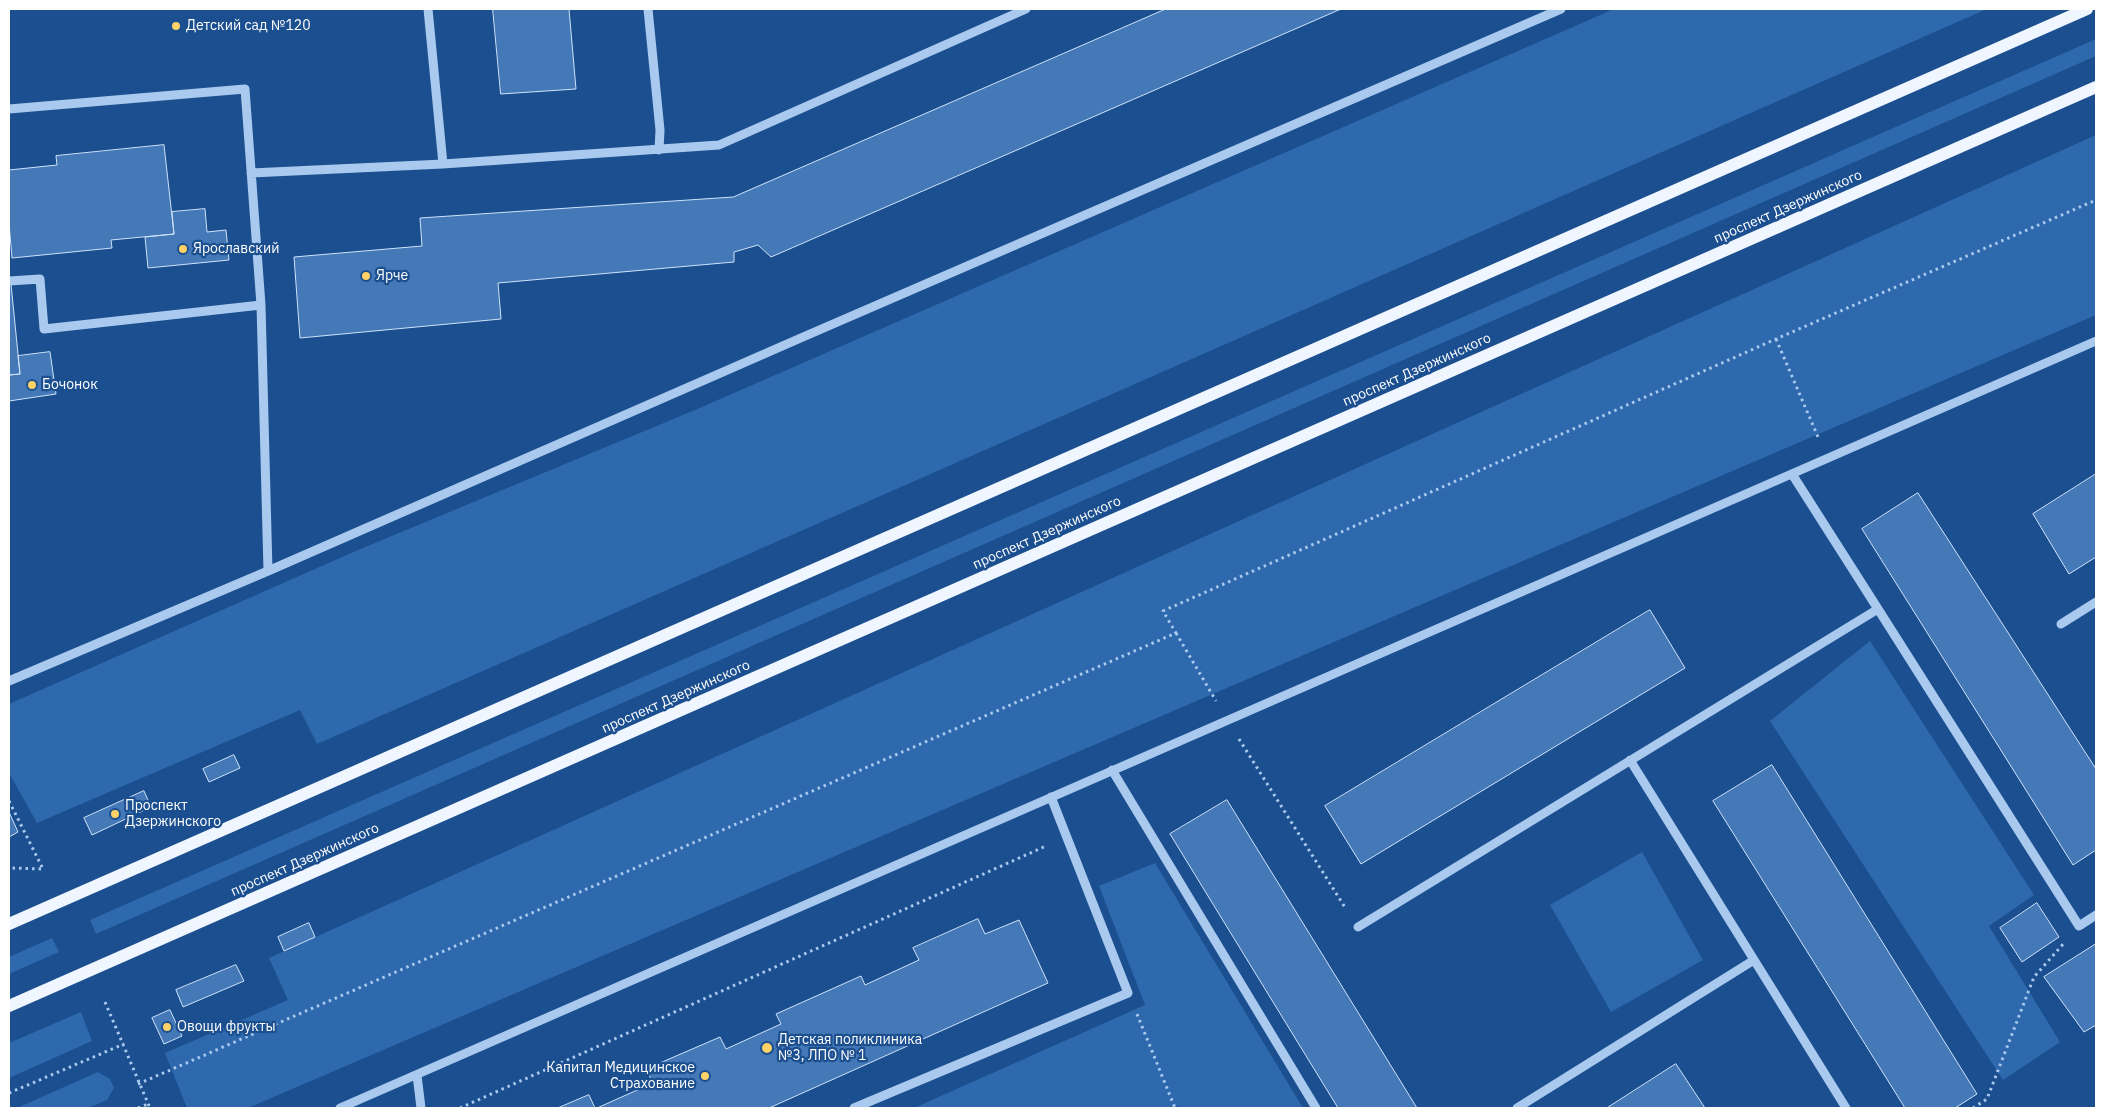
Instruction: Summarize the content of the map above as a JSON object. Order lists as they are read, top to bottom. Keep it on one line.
{"streets":{"main road":["проспект Дзержинского"]},"places":["Детский сад №120","Ярославский","Ярче","Бочонок","Проспект Дзержинского","Овощи фрукты","Детская поликлиника №3, ЛПО № 1","Капитал Медицинское Страхование"]}
